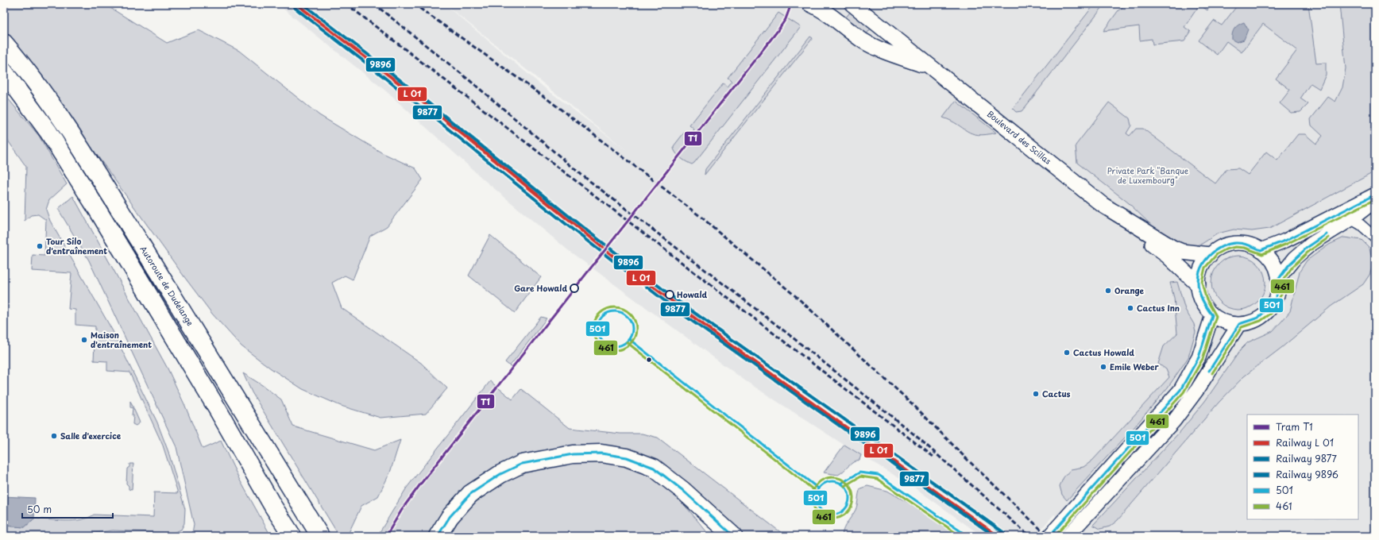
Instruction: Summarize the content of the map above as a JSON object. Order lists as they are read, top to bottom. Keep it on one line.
{"streets":{"highway":["Autoroute de Dudelange"],"main road":["Boulevard des Scillas"]},"parks":["Private Park \"Banque de Luxembourg\""],"places":["Tour Silo d'entraînement","Gare Howald","Orange","Howald","Cactus Inn","Maison d'entraînement","Cactus Howald","Emile Weber","Cactus","Salle d'exercice"],"lines":["tram line T1","rail line 9896","rail line 9877","transit line 501","transit line 461"],"legend":["Tram T1","Railway L 01","Railway 9877","Railway 9896","501","461"],"scale_bar":"50 m"}
